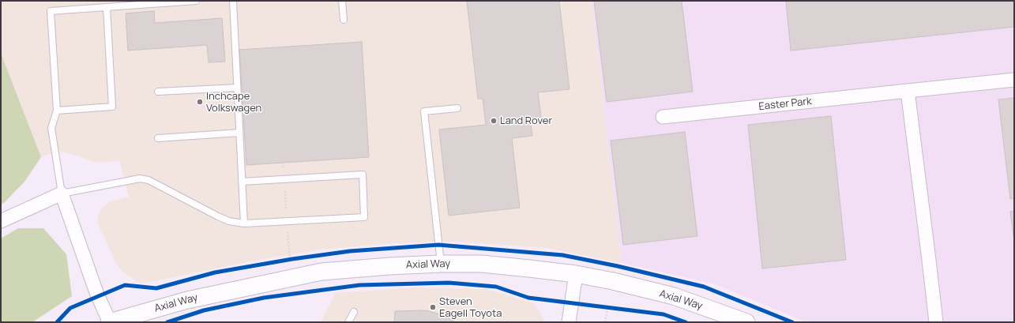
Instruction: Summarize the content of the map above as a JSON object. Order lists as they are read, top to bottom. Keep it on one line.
{"streets":{"street":["Easter Park","Axial Way"]},"places":["Inchcape Volkswagen","Land Rover","Steven Eagell Toyota"]}
